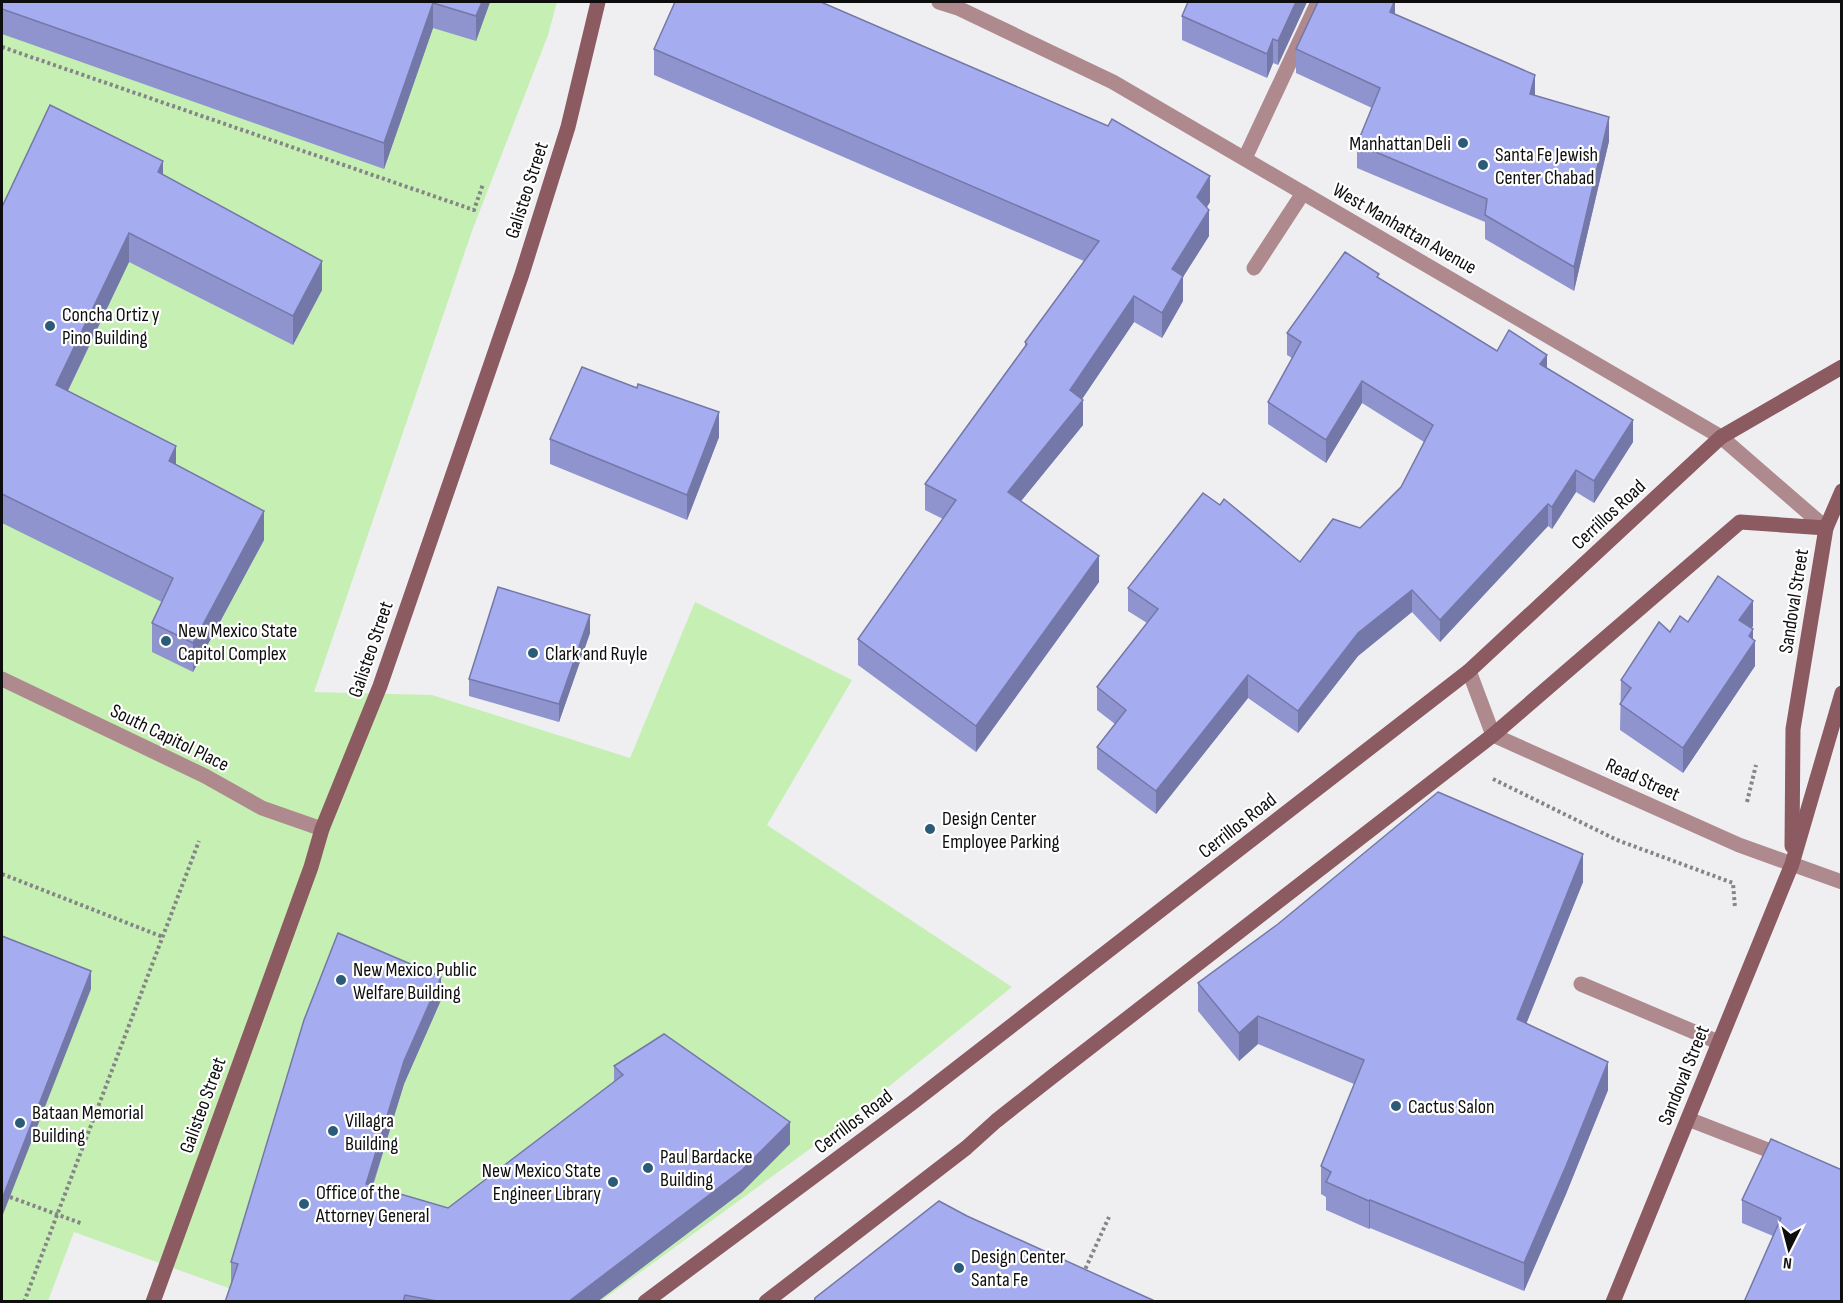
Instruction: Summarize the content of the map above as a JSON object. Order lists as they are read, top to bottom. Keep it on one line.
{"streets":{"street":["Galisteo Street","West Manhattan Avenue","Cerrillos Road","Sandoval Street","South Capitol Place","Read Street"]},"crossings":[["Galisteo Street","South Capitol Place"],["West Manhattan Avenue","Cerrillos Road"],["West Manhattan Avenue","Sandoval Street"],["Sandoval Street","Read Street"]],"places":["Manhattan Deli","Santa Fe Jewish Center Chabad","Concha Ortiz y Pino Building","New Mexico State Capitol Complex","Clark and Ruyle","Design Center Employee Parking","New Mexico Public Welfare Building","Cactus Salon","Bataan Memorial Building","Villagra Building","Paul Bardacke Building","New Mexico State Engineer Library","Office of the Attorney General","Design Center Santa Fe"],"north":"bottom"}
